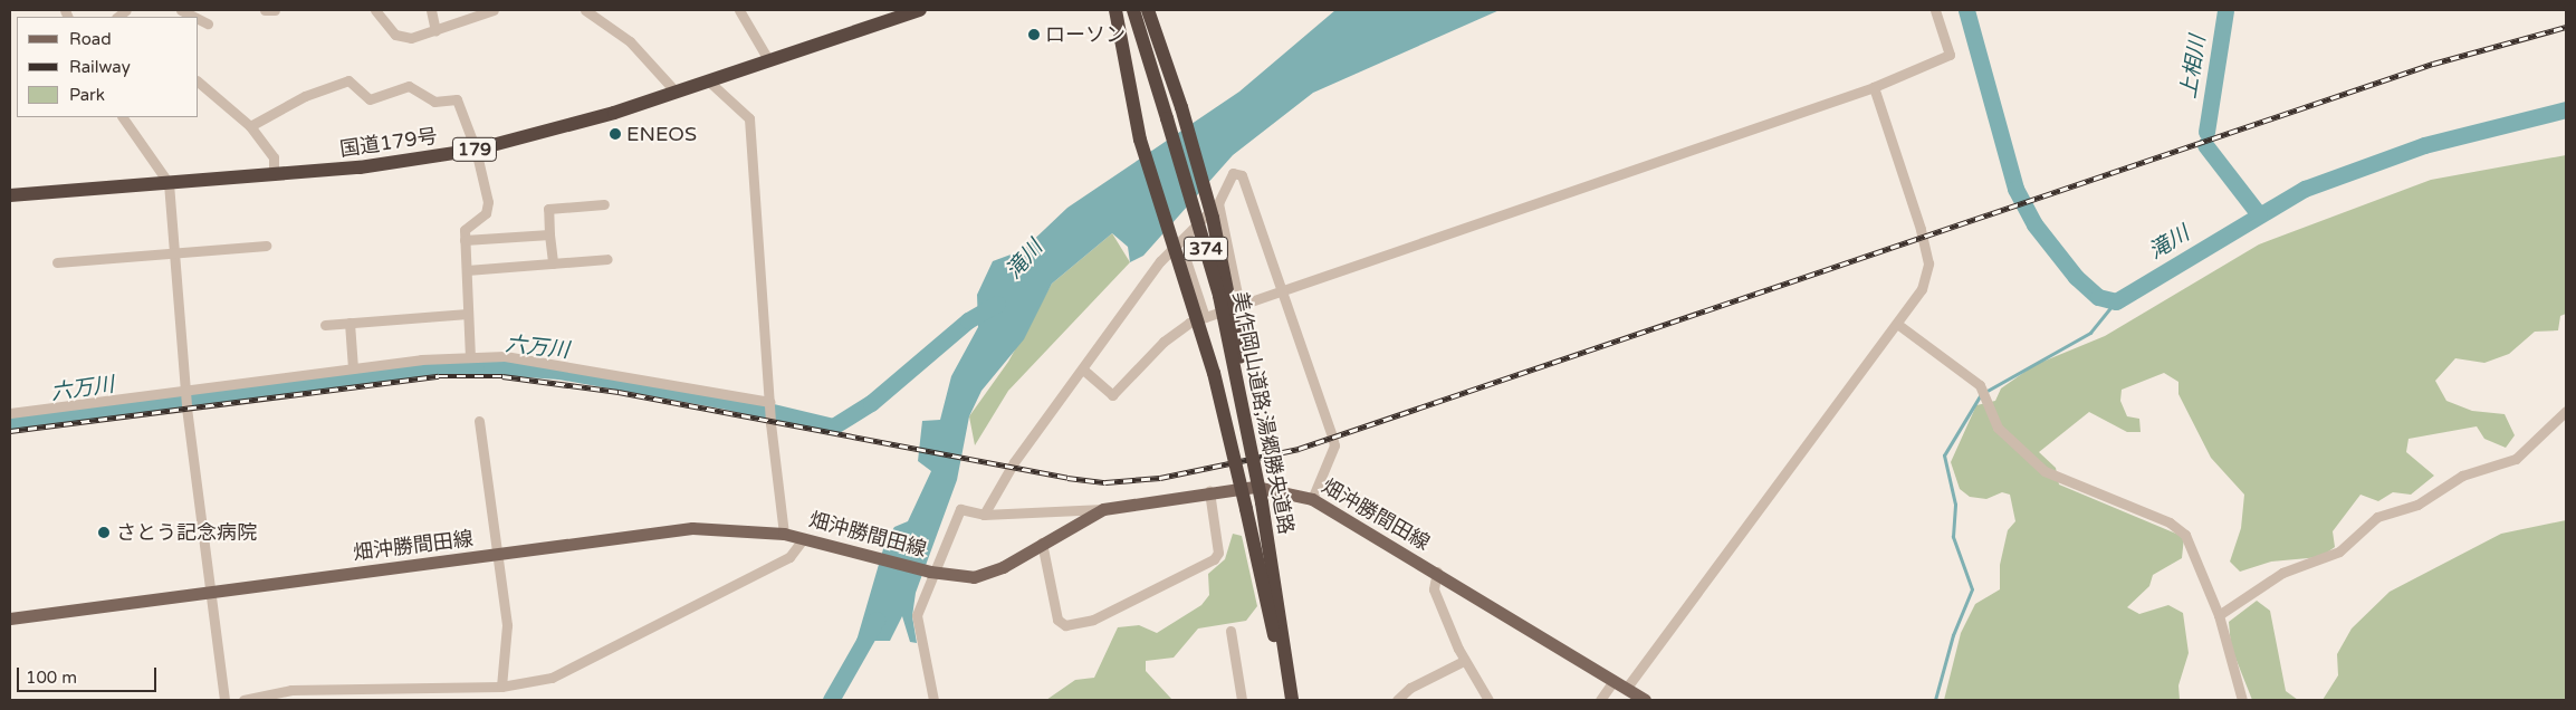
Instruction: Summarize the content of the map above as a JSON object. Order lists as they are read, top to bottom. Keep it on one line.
{"streets":{"highway":["国道179号","179","374","美作岡山道路;湯郷勝央道路"],"main road":["畑沖勝間田線"]},"water":["上相川","滝川","六万川"],"places":["ローソン","ENEOS","さとう記念病院"],"legend":["Road","Railway","Park"],"scale_bar":"100 m"}
